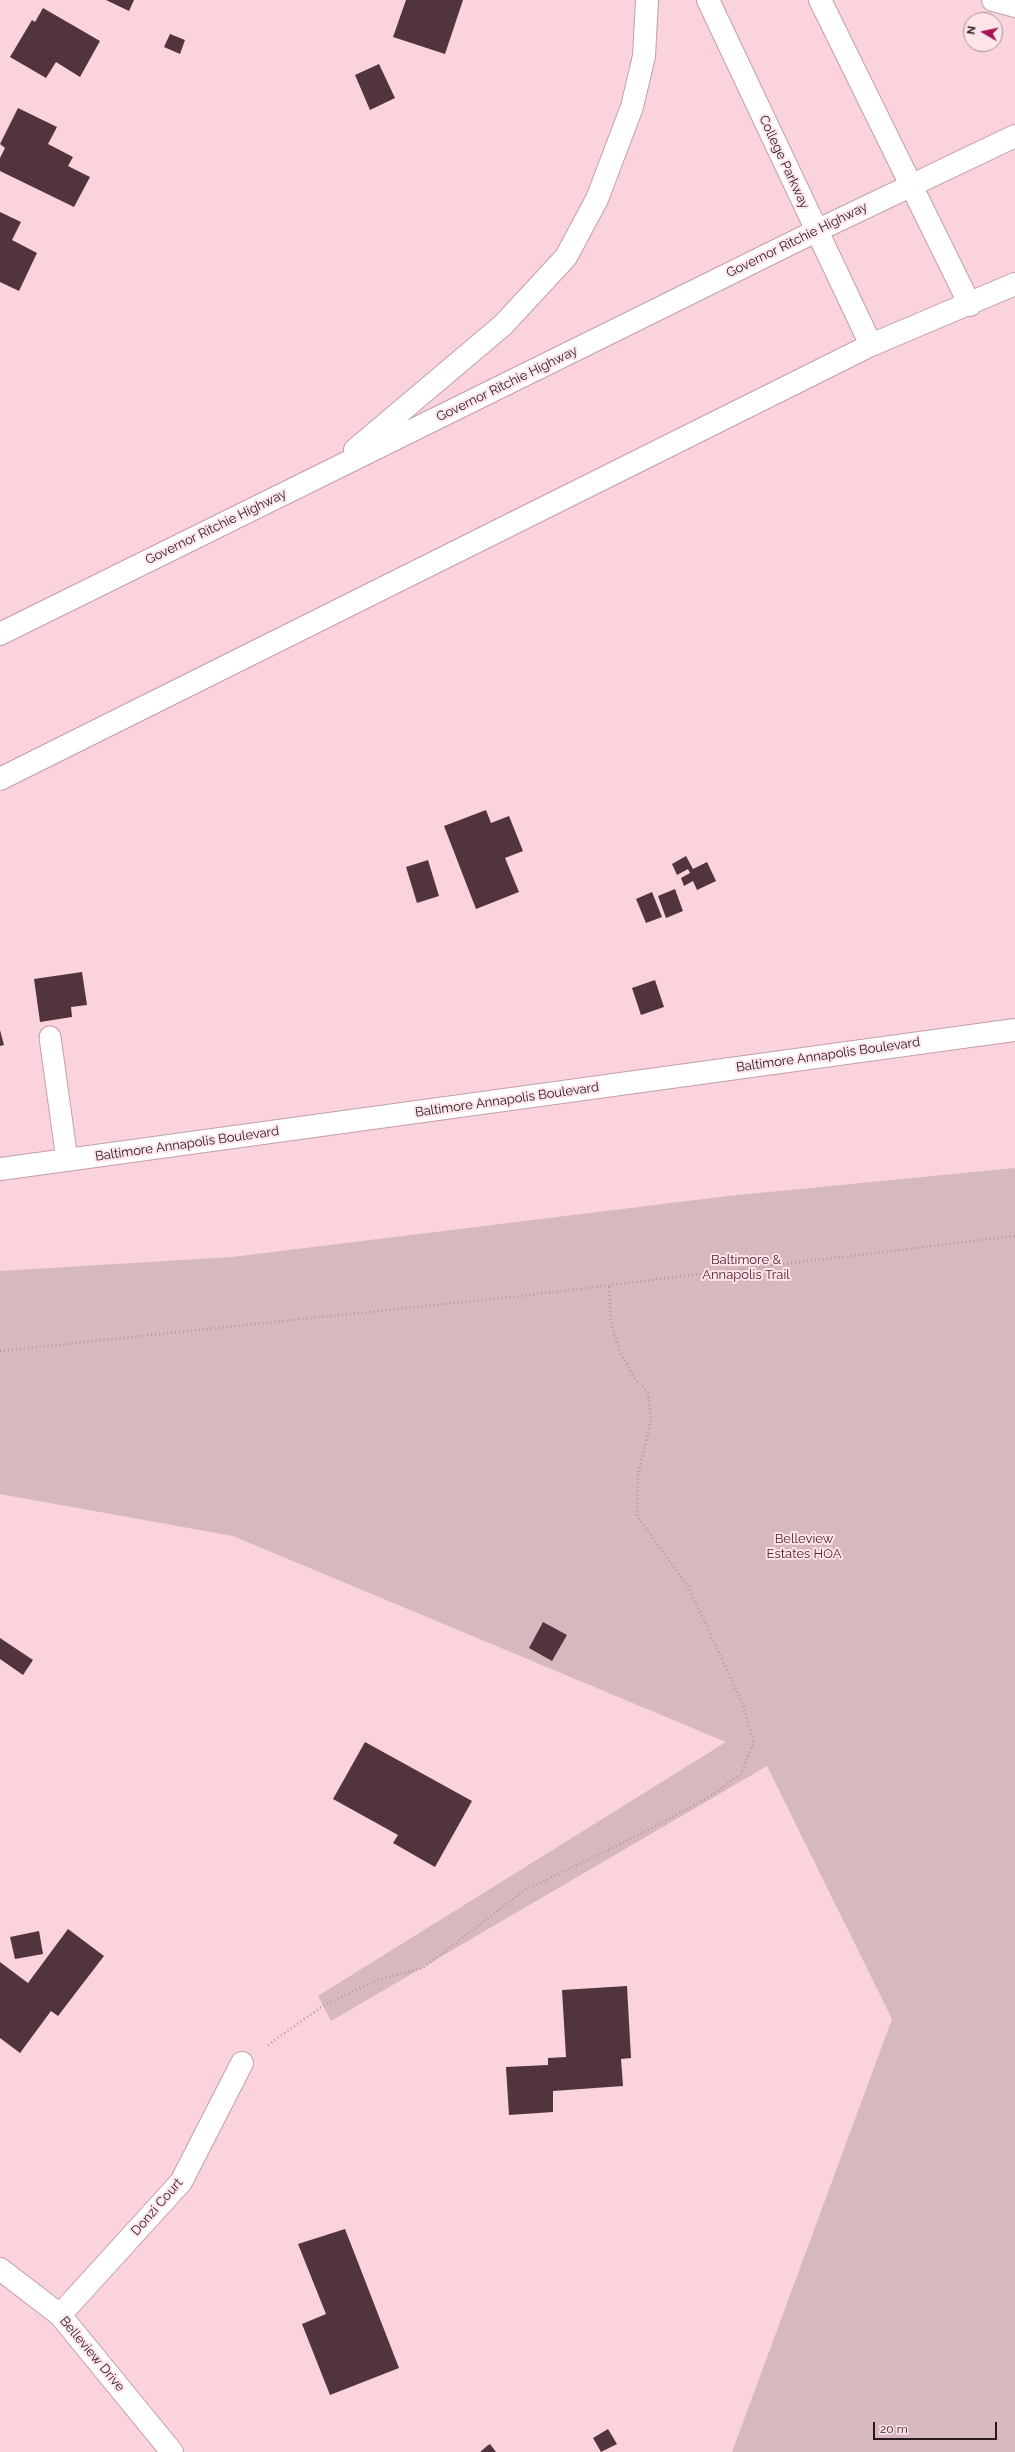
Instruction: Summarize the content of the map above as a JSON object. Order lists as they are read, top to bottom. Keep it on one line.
{"streets":{"main road":["College Parkway","Governor Ritchie Highway","Baltimore Annapolis Boulevard","Donzi Court","Belleview Drive"]},"crossings":[["College Parkway","Governor Ritchie Highway"],["Donzi Court","Belleview Drive"]],"parks":["Baltimore & Annapolis Trail","Belleview Estates HOA"],"scale_bar":"20 m","north":"left"}
